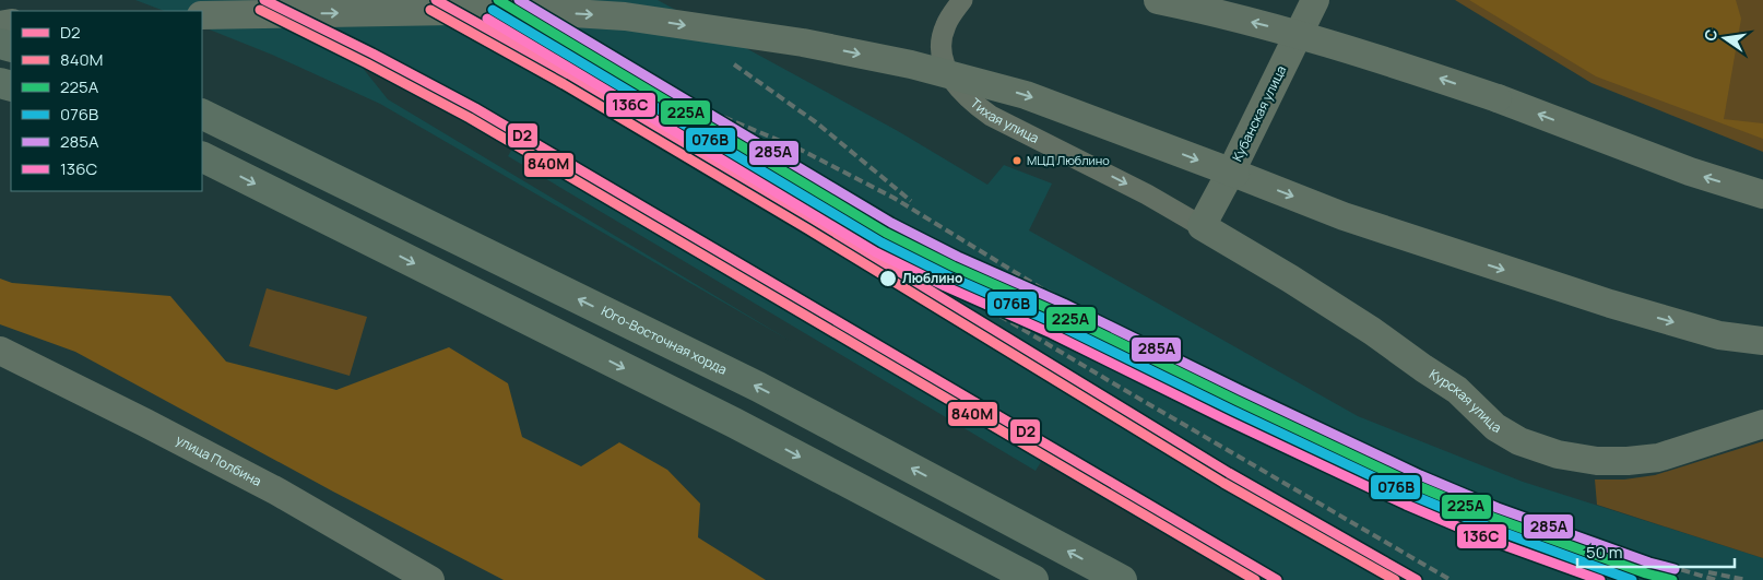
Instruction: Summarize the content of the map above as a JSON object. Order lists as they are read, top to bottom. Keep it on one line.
{"streets":{"main road":["Кубанская улица","Юго-Восточная хорда","Курская улица","улица Полбина"],"street":["Тихая улица"]},"crossings":[["Кубанская улица","Тихая улица"],["Кубанская улица","Курская улица"],["Тихая улица","Курская улица"]],"one_way":["Тихая улица"],"places":["МЦД Люблино","Люблино"],"lines":["transit line D2","transit line 225А","transit line 285А","transit line 840М","transit line 076В","transit line 136С"],"legend":["D2","840М","225А","076В","285А","136С"],"scale_bar":"50 m","north":"left"}
